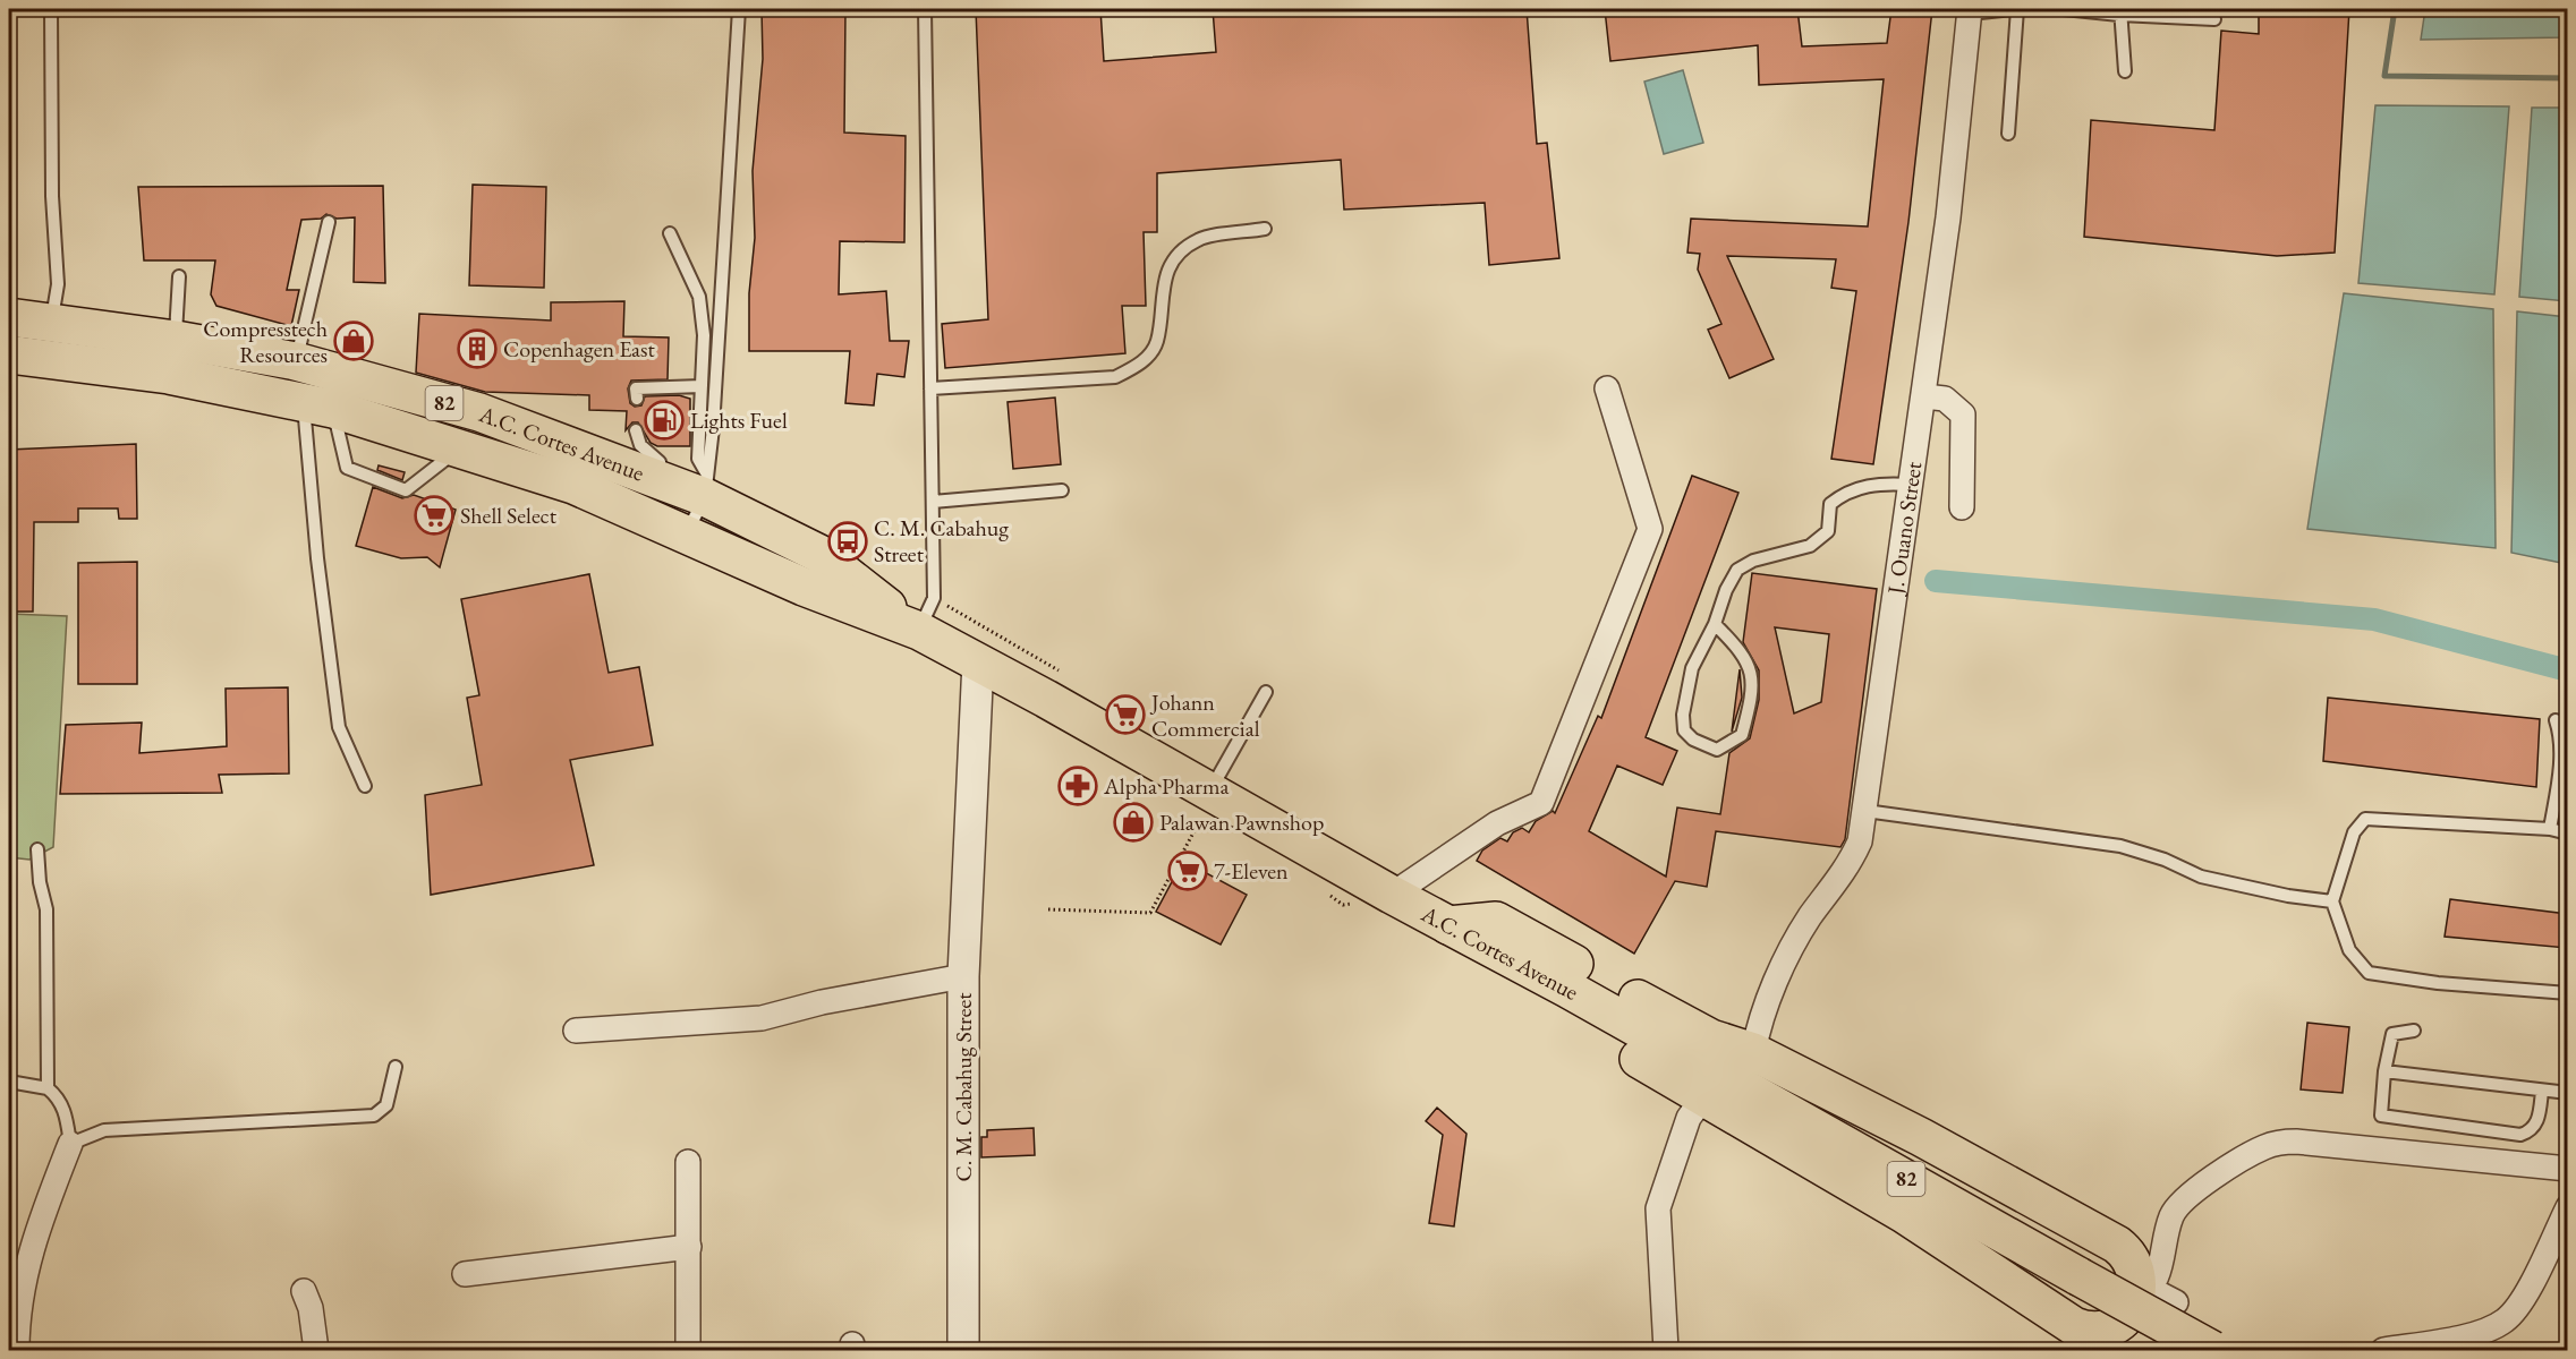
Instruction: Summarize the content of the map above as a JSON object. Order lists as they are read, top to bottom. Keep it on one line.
{"streets":{"main road":["82","A.C. Cortes Avenue"],"street":["J. Ouano Street","C. M. Cabahug Street"]},"crossings":[["A.C. Cortes Avenue","C. M. Cabahug Street"]],"places":{"shop":["Compresstech Resources","Palawan Pawnshop"],"building":["Copenhagen East"],"fuel station":["Lights Fuel"],"supermarket":["Shell Select","Johann Commercial","7-Eleven"],"bus stop":["C. M. Cabahug Street"],"pharmacy":["Alpha Pharma"]}}
